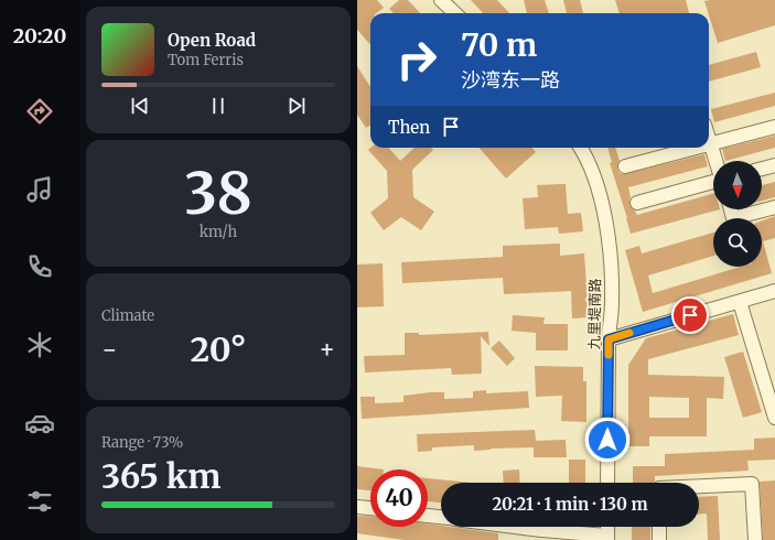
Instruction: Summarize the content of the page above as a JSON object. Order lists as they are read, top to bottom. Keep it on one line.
{"streets":{"street":["九里堤南路"]},"north":"bottom","page":{"tabs":"20:20","turn":["70 m","沙湾东一路"],"song":["Open Road","Tom Ferris"],"then":"Then","tile":[["38","km/h"],"Climate",["Range · 73%","365 km"]],"heat":["−","20°","+"],"limit":"40","trip":"20:21 · 1 min · 130 m"}}
